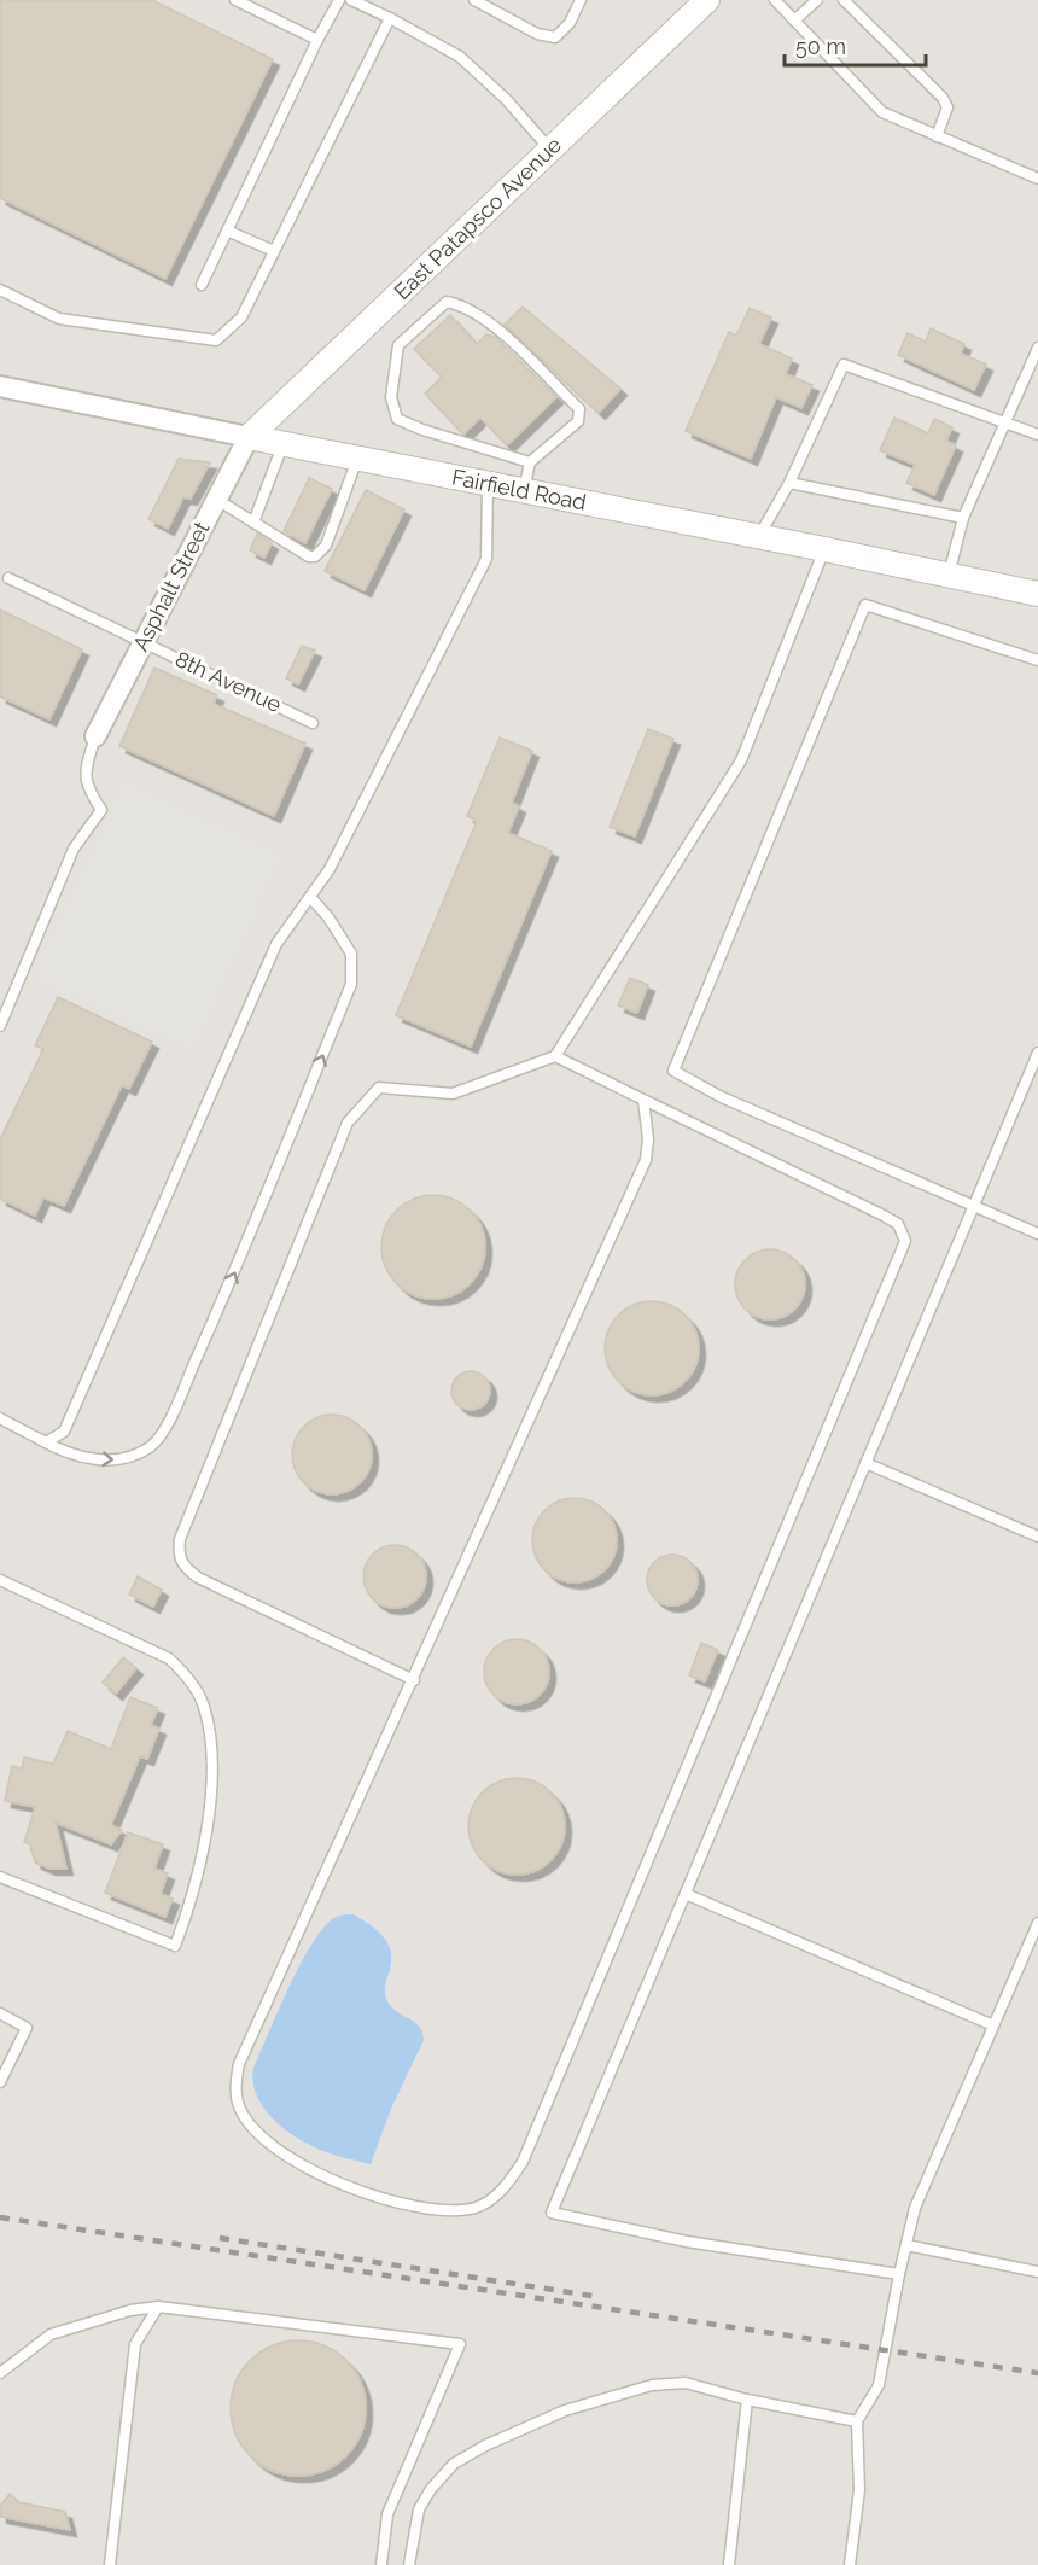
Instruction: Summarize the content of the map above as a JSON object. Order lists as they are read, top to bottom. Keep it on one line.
{"streets":{"street":["East Patapsco Avenue","Fairfield Road","Asphalt Street"],"lane":["8th Avenue"]},"crossings":[["East Patapsco Avenue","Fairfield Road"],["East Patapsco Avenue","Asphalt Street"],["Fairfield Road","Asphalt Street"],["Asphalt Street","8th Avenue"]],"scale_bar":"50 m"}
